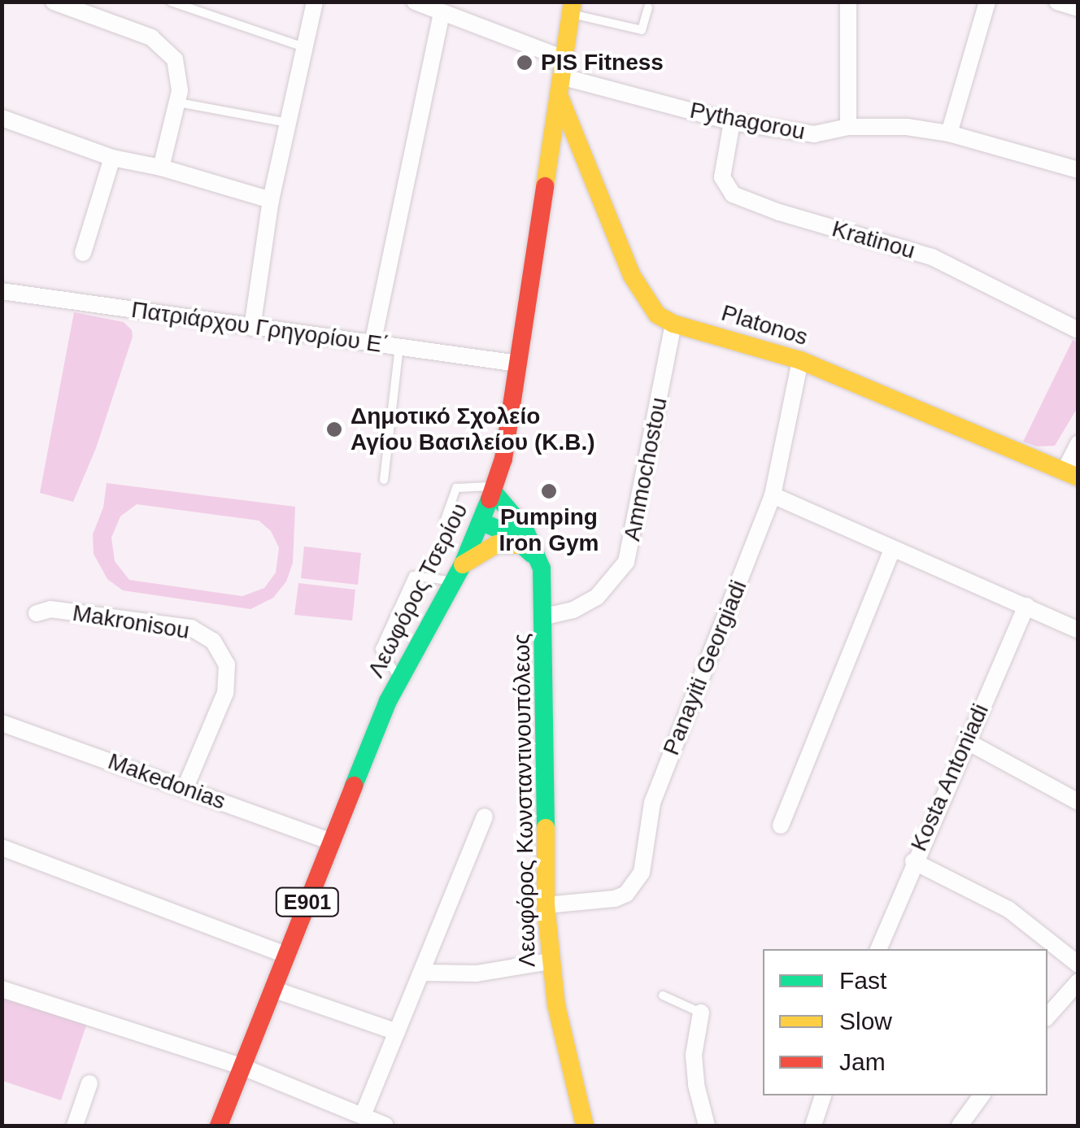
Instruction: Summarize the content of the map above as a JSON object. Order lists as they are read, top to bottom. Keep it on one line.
{"streets":{"street":["Pythagorou","Kratinou","Platonos","Πατριάρχου Γρηγορίου Ε΄","Ammochostou","Λεωφόρος Τσερίου","Makronisou","Panayiti Georgiadi","Kosta Antoniadi","Makedonias","Λεωφόρος Κωνσταντινουπόλεως","E901"]},"crossings":[["Pythagorou","Kratinou"],["Pythagorou","Λεωφόρος Τσερίου"],["Platonos","Ammochostou"],["Platonos","Λεωφόρος Τσερίου"],["Platonos","Panayiti Georgiadi"],["Πατριάρχου Γρηγορίου Ε΄","Λεωφόρος Τσερίου"],["Ammochostou","Λεωφόρος Κωνσταντινουπόλεως"],["Λεωφόρος Τσερίου","Makedonias"],["Λεωφόρος Τσερίου","Λεωφόρος Κωνσταντινουπόλεως"],["Makronisou","Makedonias"],["Panayiti Georgiadi","Λεωφόρος Κωνσταντινουπόλεως"]],"places":["PIS Fitness","Δημοτικό Σχολείο Αγίου Βασιλείου (Κ.Β.)","Pumping Iron Gym"],"legend":["Fast","Slow","Jam"]}
